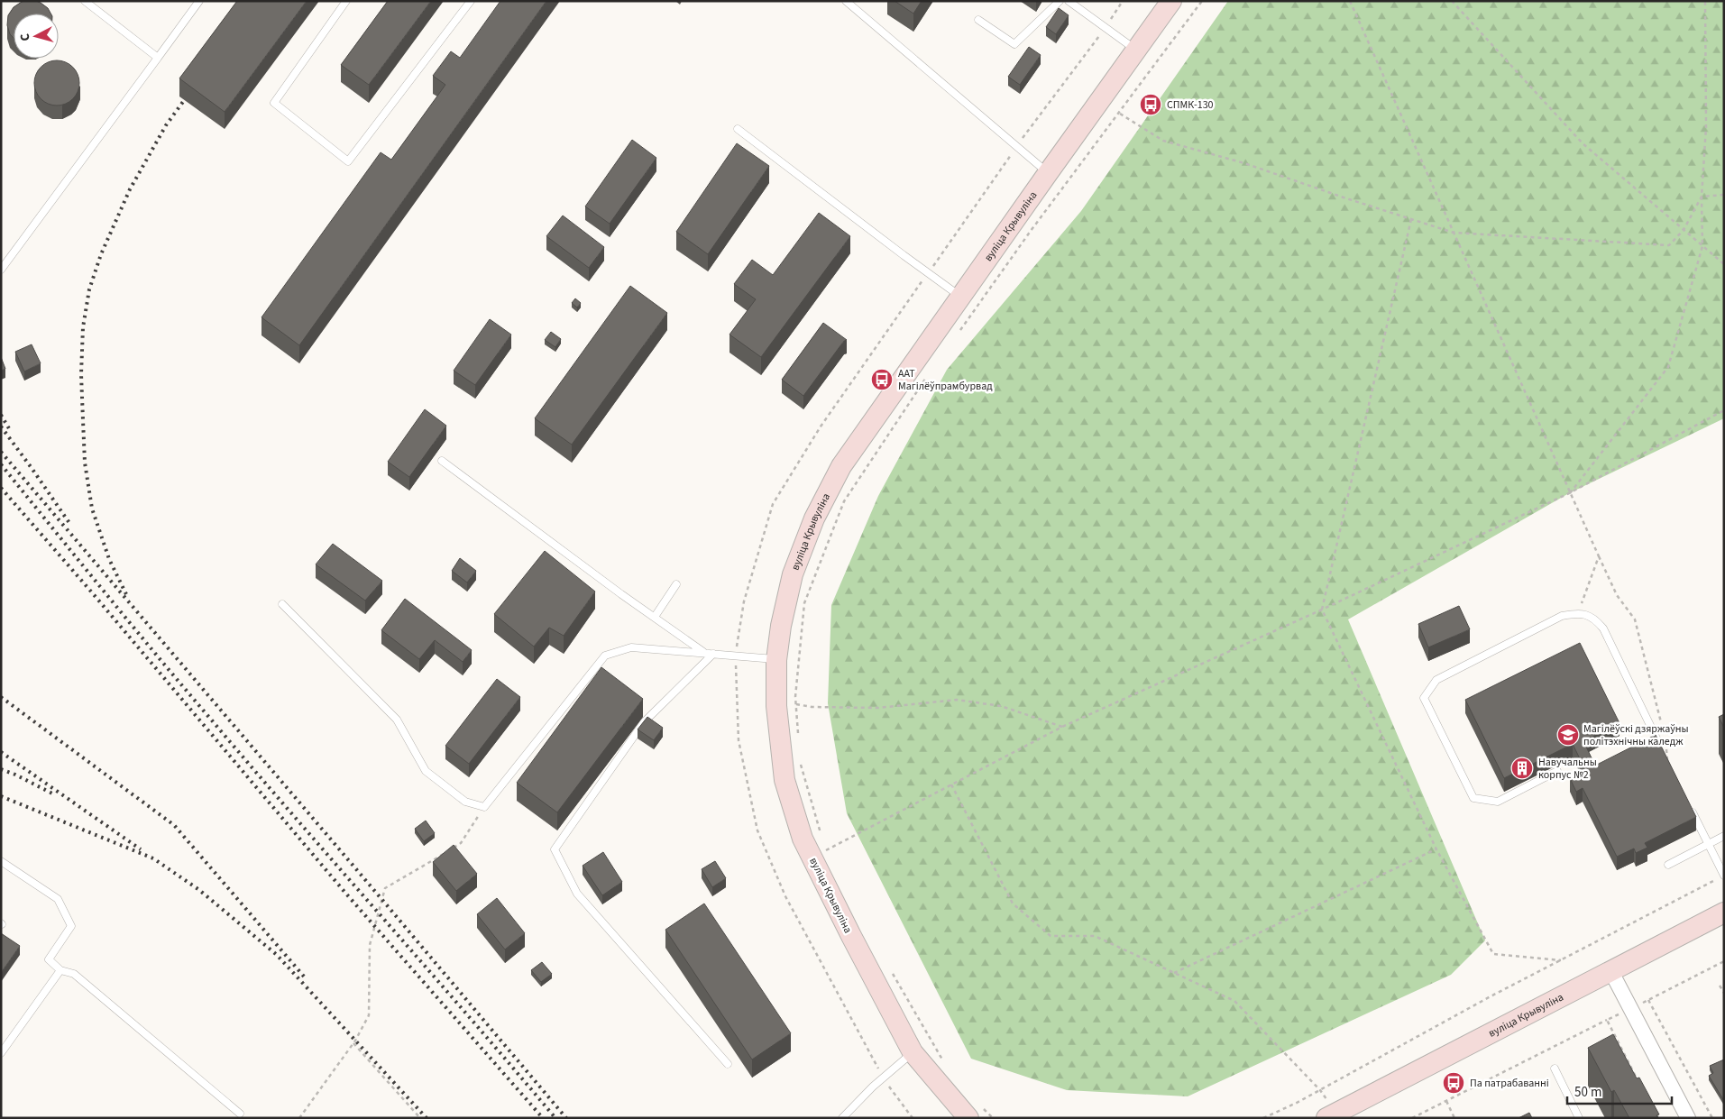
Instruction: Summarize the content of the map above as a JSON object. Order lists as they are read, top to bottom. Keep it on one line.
{"streets":{"main road":["вуліца Крывуліна"]},"places":{"bus stop":["СПМК-130","ААТ Магілёўпрамбурвад","Па патрабаванні"],"school or university":["Магілёўскі дзяржаўны політэхнічны каледж"],"building":["Навучальны корпус №2"]},"scale_bar":"50 m","north":"left"}
